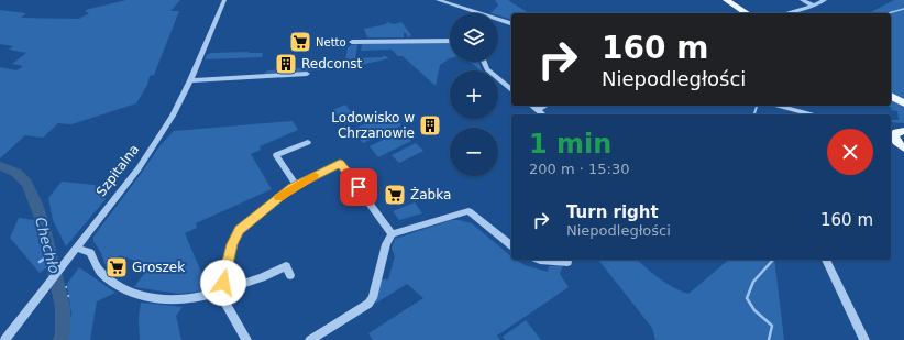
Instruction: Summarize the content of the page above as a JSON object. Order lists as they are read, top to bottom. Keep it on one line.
{"streets":{"street":["Szpitalna"]},"water":["Chechło"],"places":{"supermarket":["Netto","Żabka","Groszek"],"building":["Redconst","Lodowisko w Chrzanowie"]},"page":{"map_buttons":["+","−"],"turn":["160 m","Niepodległości"],"heading":["1 min","200 m · 15:30"],"list":[{"name":"Turn right","note":"Niepodległości","value":"160 m"}]}}
